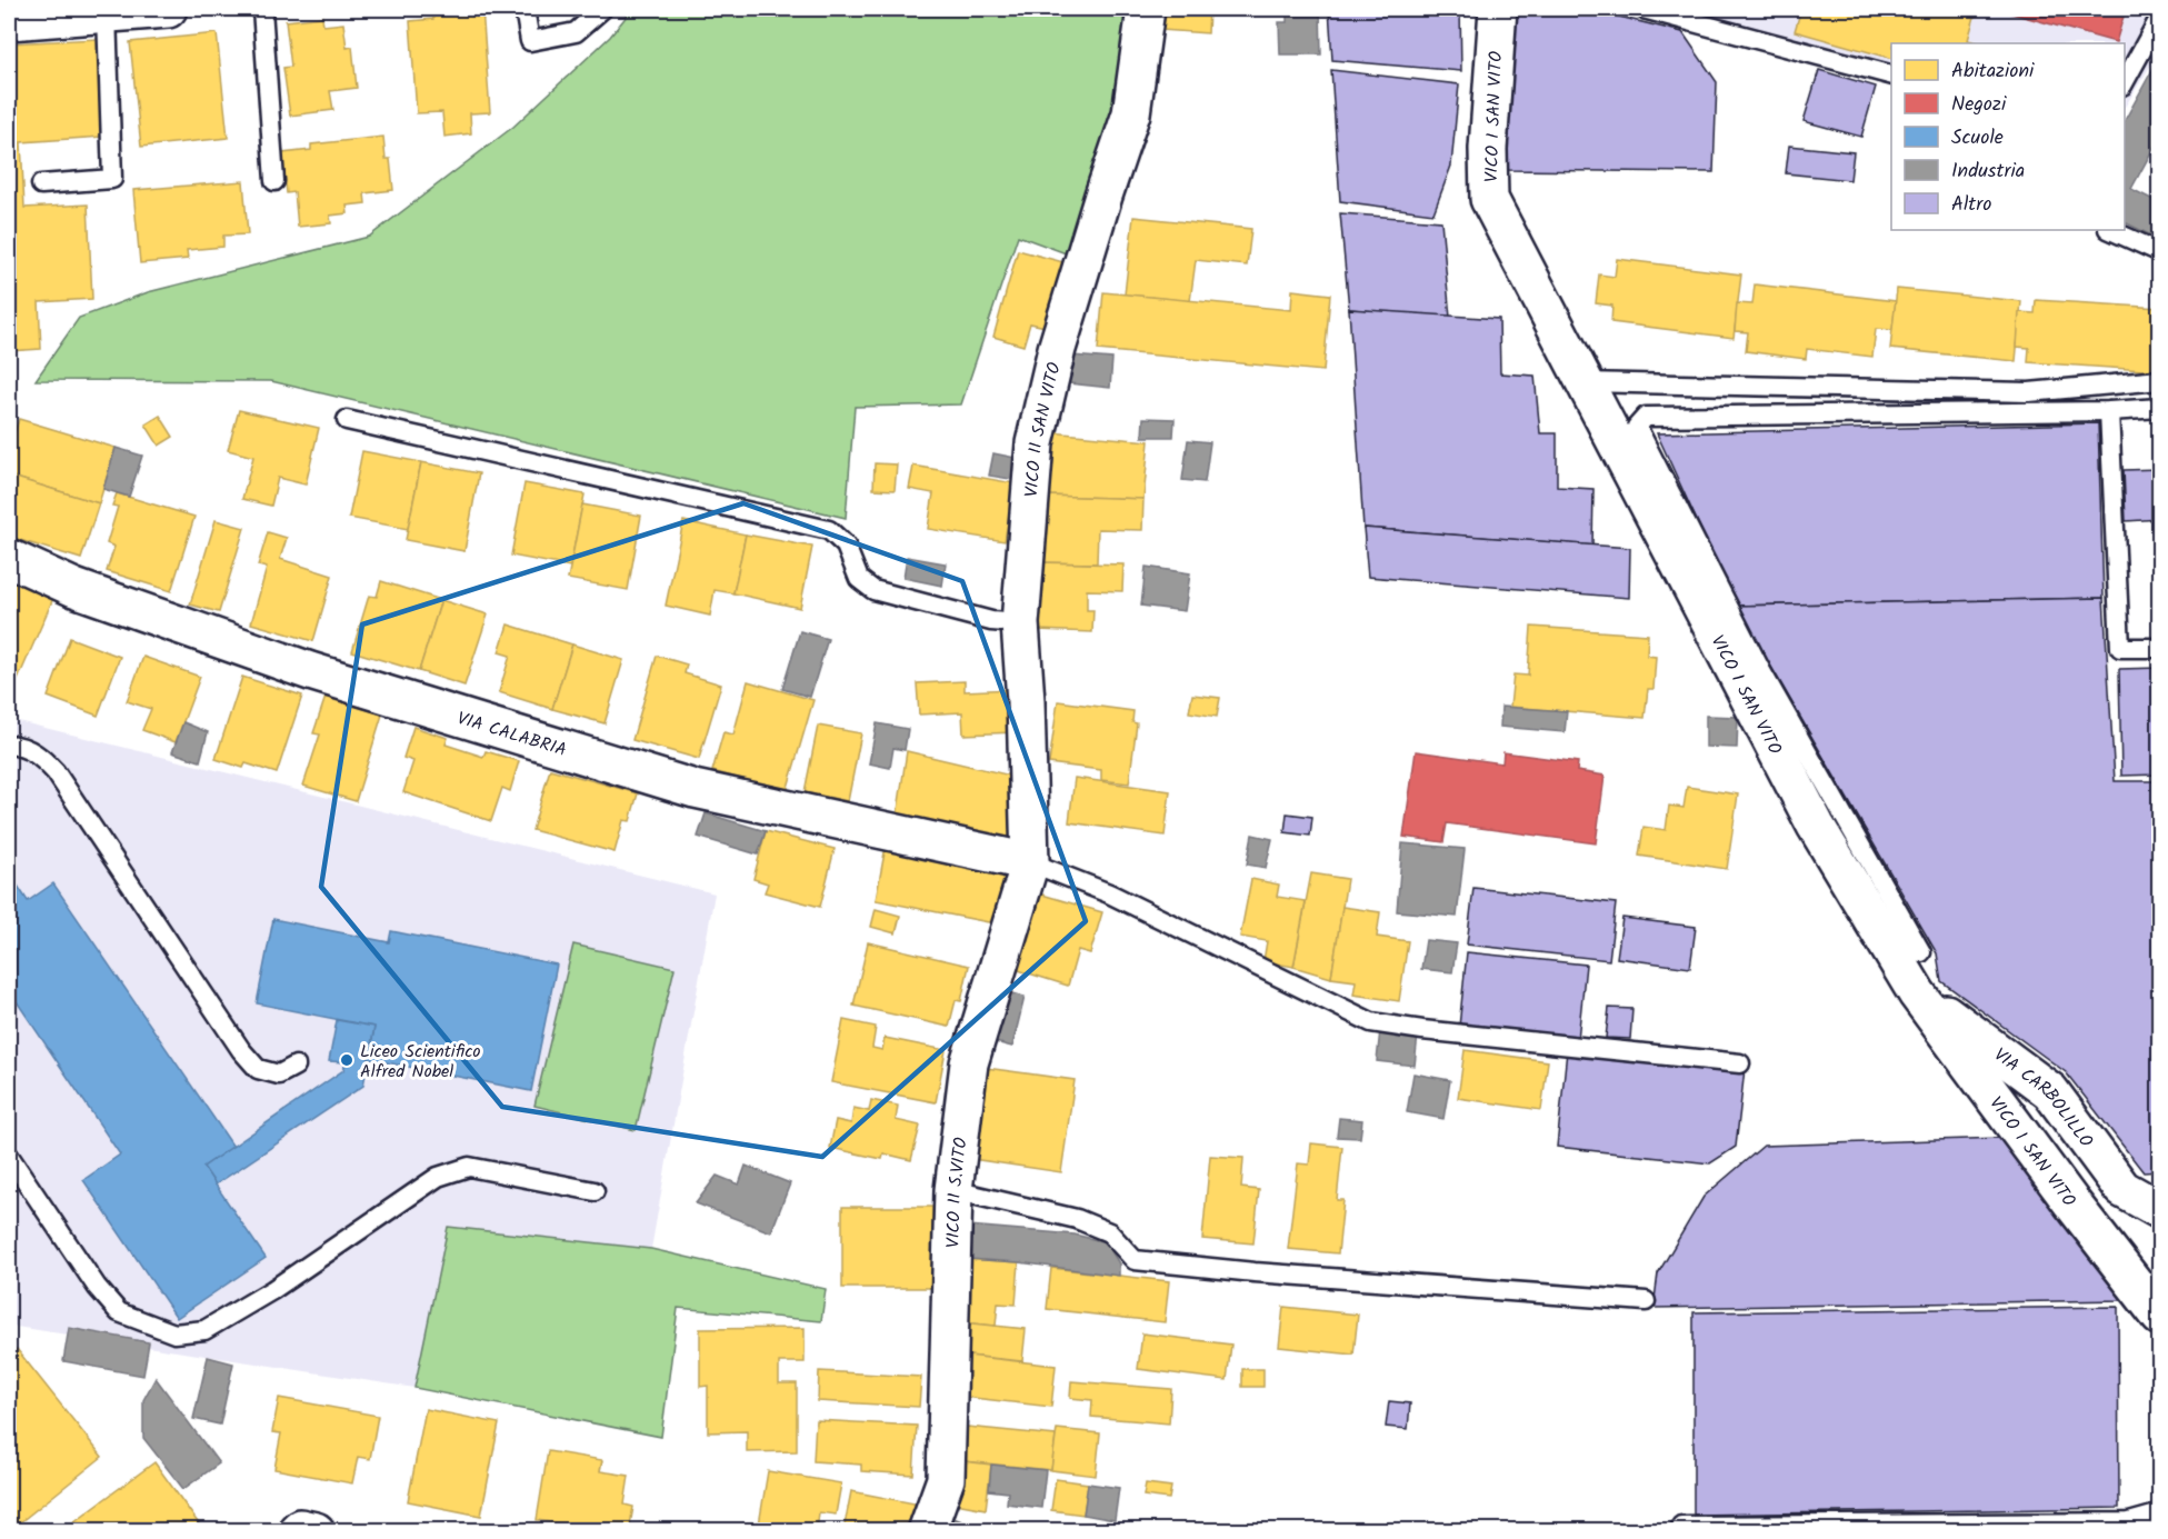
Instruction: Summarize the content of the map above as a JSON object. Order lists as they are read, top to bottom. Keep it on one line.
{"streets":{"street":["VICO I SAN VITO","VICO II SAN VITO","VIA CALABRIA","VIA CARBOLILLO","VICO II S.VITO"]},"crossings":[["VICO I SAN VITO","VIA CARBOLILLO"],["VICO II SAN VITO","VIA CALABRIA"],["VICO II SAN VITO","VICO II S.VITO"],["VIA CALABRIA","VICO II S.VITO"]],"places":["Liceo Scientifico Alfred Nobel"],"legend":["Abitazioni","Negozi","Scuole","Industria","Altro"]}
